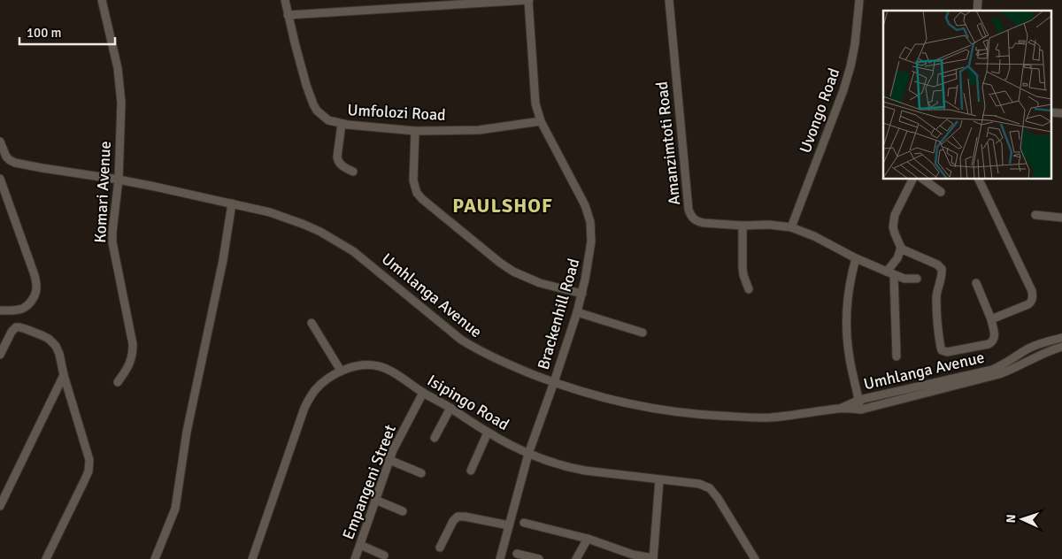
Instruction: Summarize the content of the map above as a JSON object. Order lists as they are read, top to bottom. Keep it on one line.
{"streets":{"street":["Uvongo Road","Umfolozi Road","Amanzimtoti Road","Komari Avenue","Umhlanga Avenue","Brackenhill Road","Isipingo Road","Empangeni Street"]},"crossings":[["Uvongo Road","Amanzimtoti Road"],["Umfolozi Road","Brackenhill Road"],["Komari Avenue","Umhlanga Avenue"],["Umhlanga Avenue","Brackenhill Road"],["Brackenhill Road","Isipingo Road"],["Isipingo Road","Empangeni Street"]],"districts":["PAULSHOF"],"scale_bar":"100 m","north":"left"}
